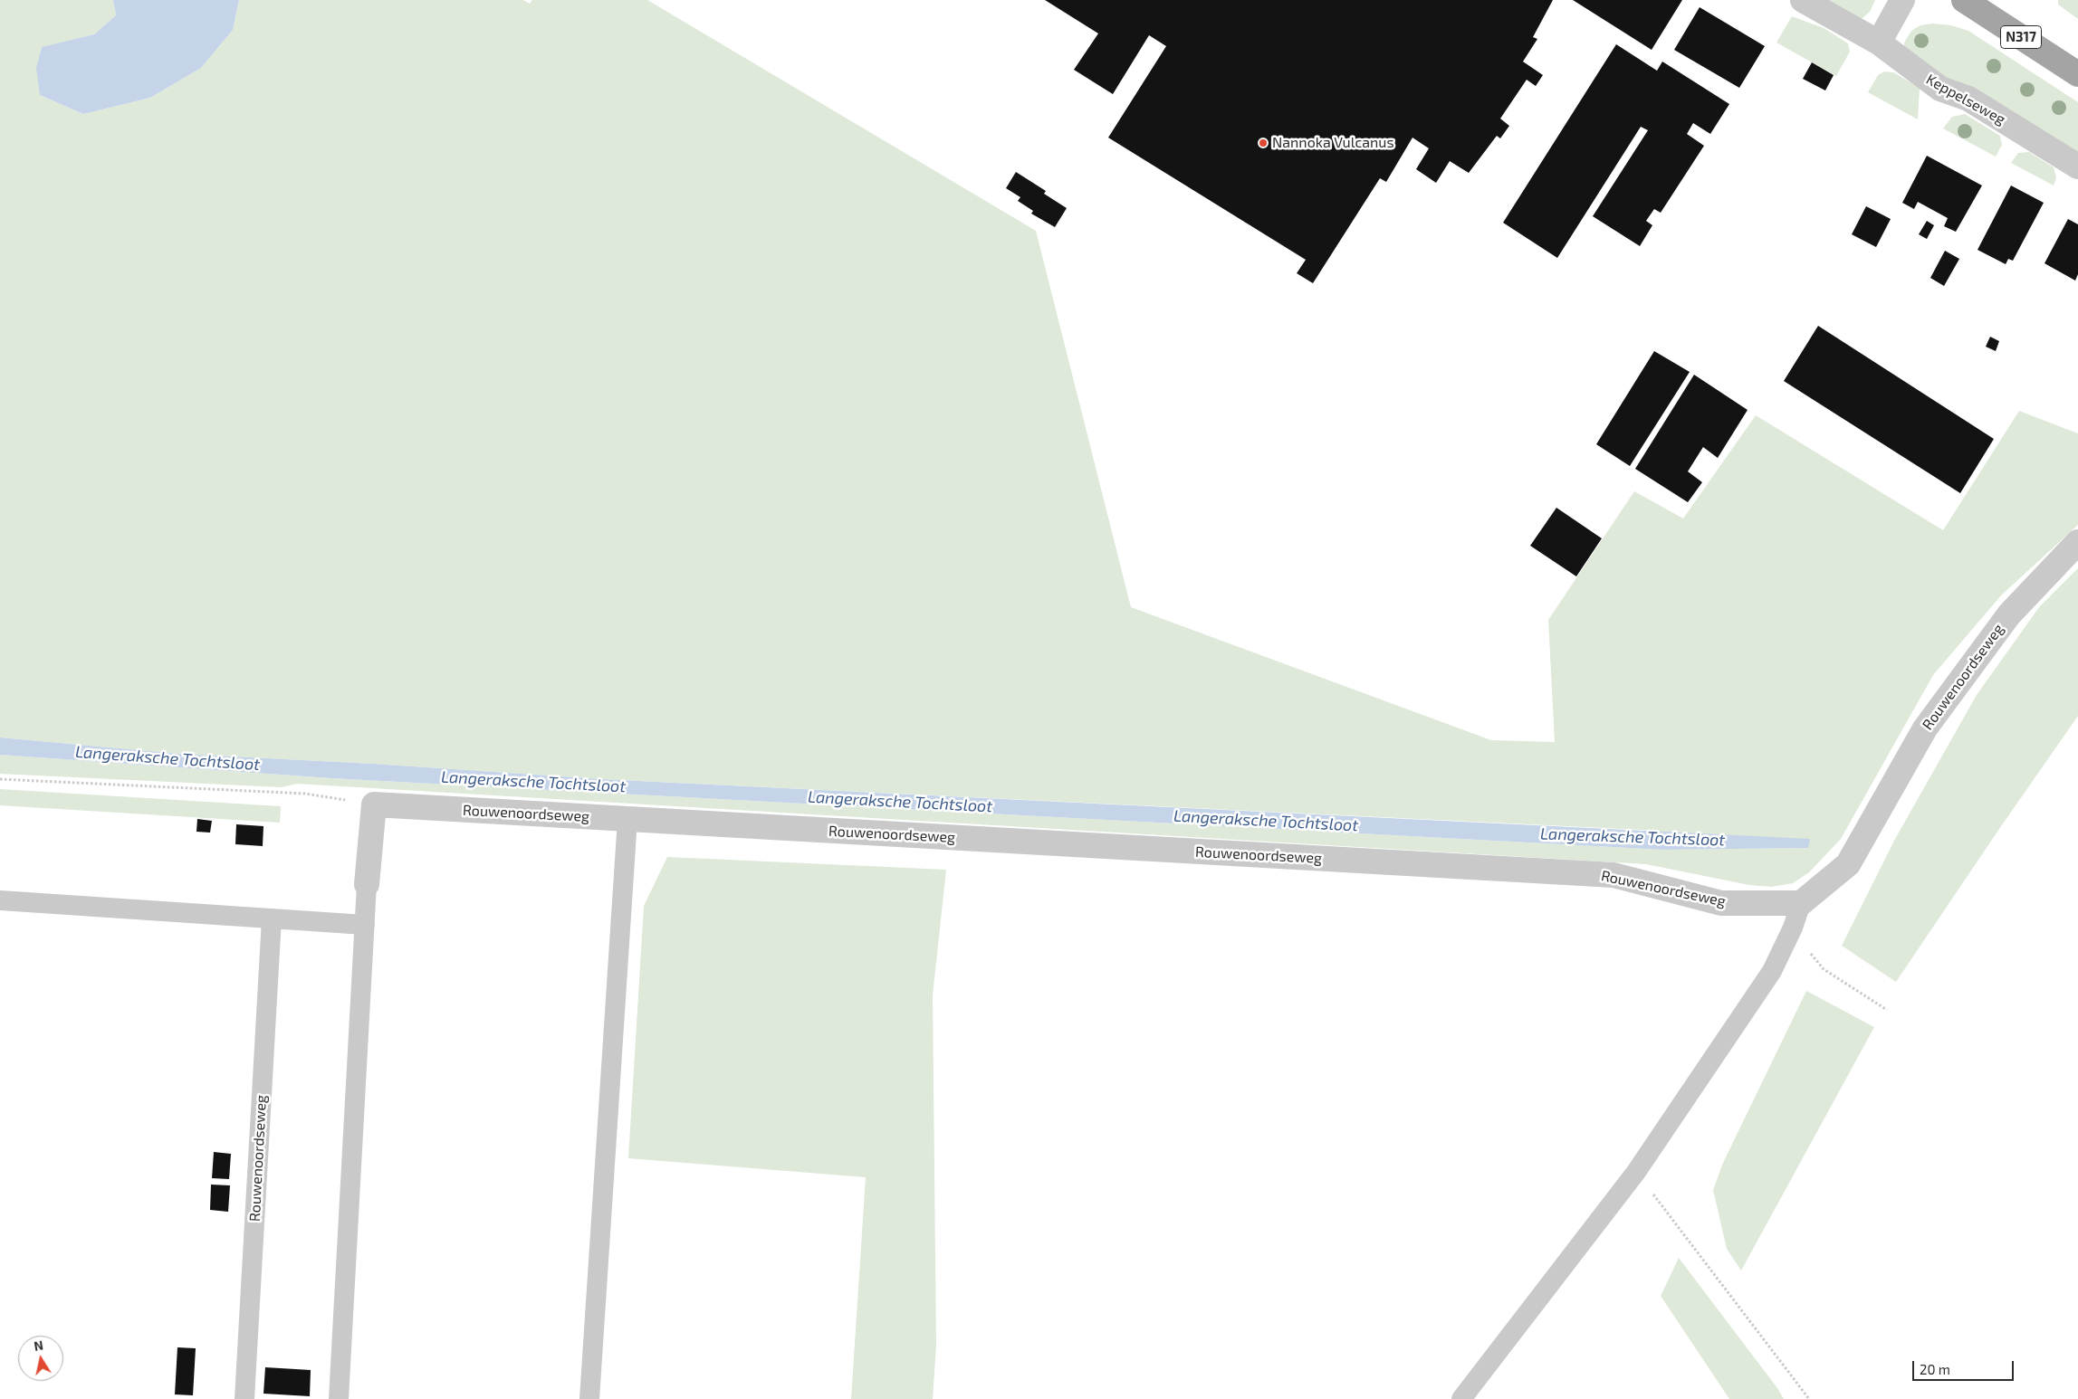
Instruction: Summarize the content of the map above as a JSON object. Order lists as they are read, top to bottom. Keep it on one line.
{"streets":{"main road":["N317"],"street":["Keppelseweg","Rouwenoordseweg"]},"water":["Langeraksche Tochtsloot"],"places":["Nannoka Vulcanus"],"scale_bar":"20 m","north":"top"}
